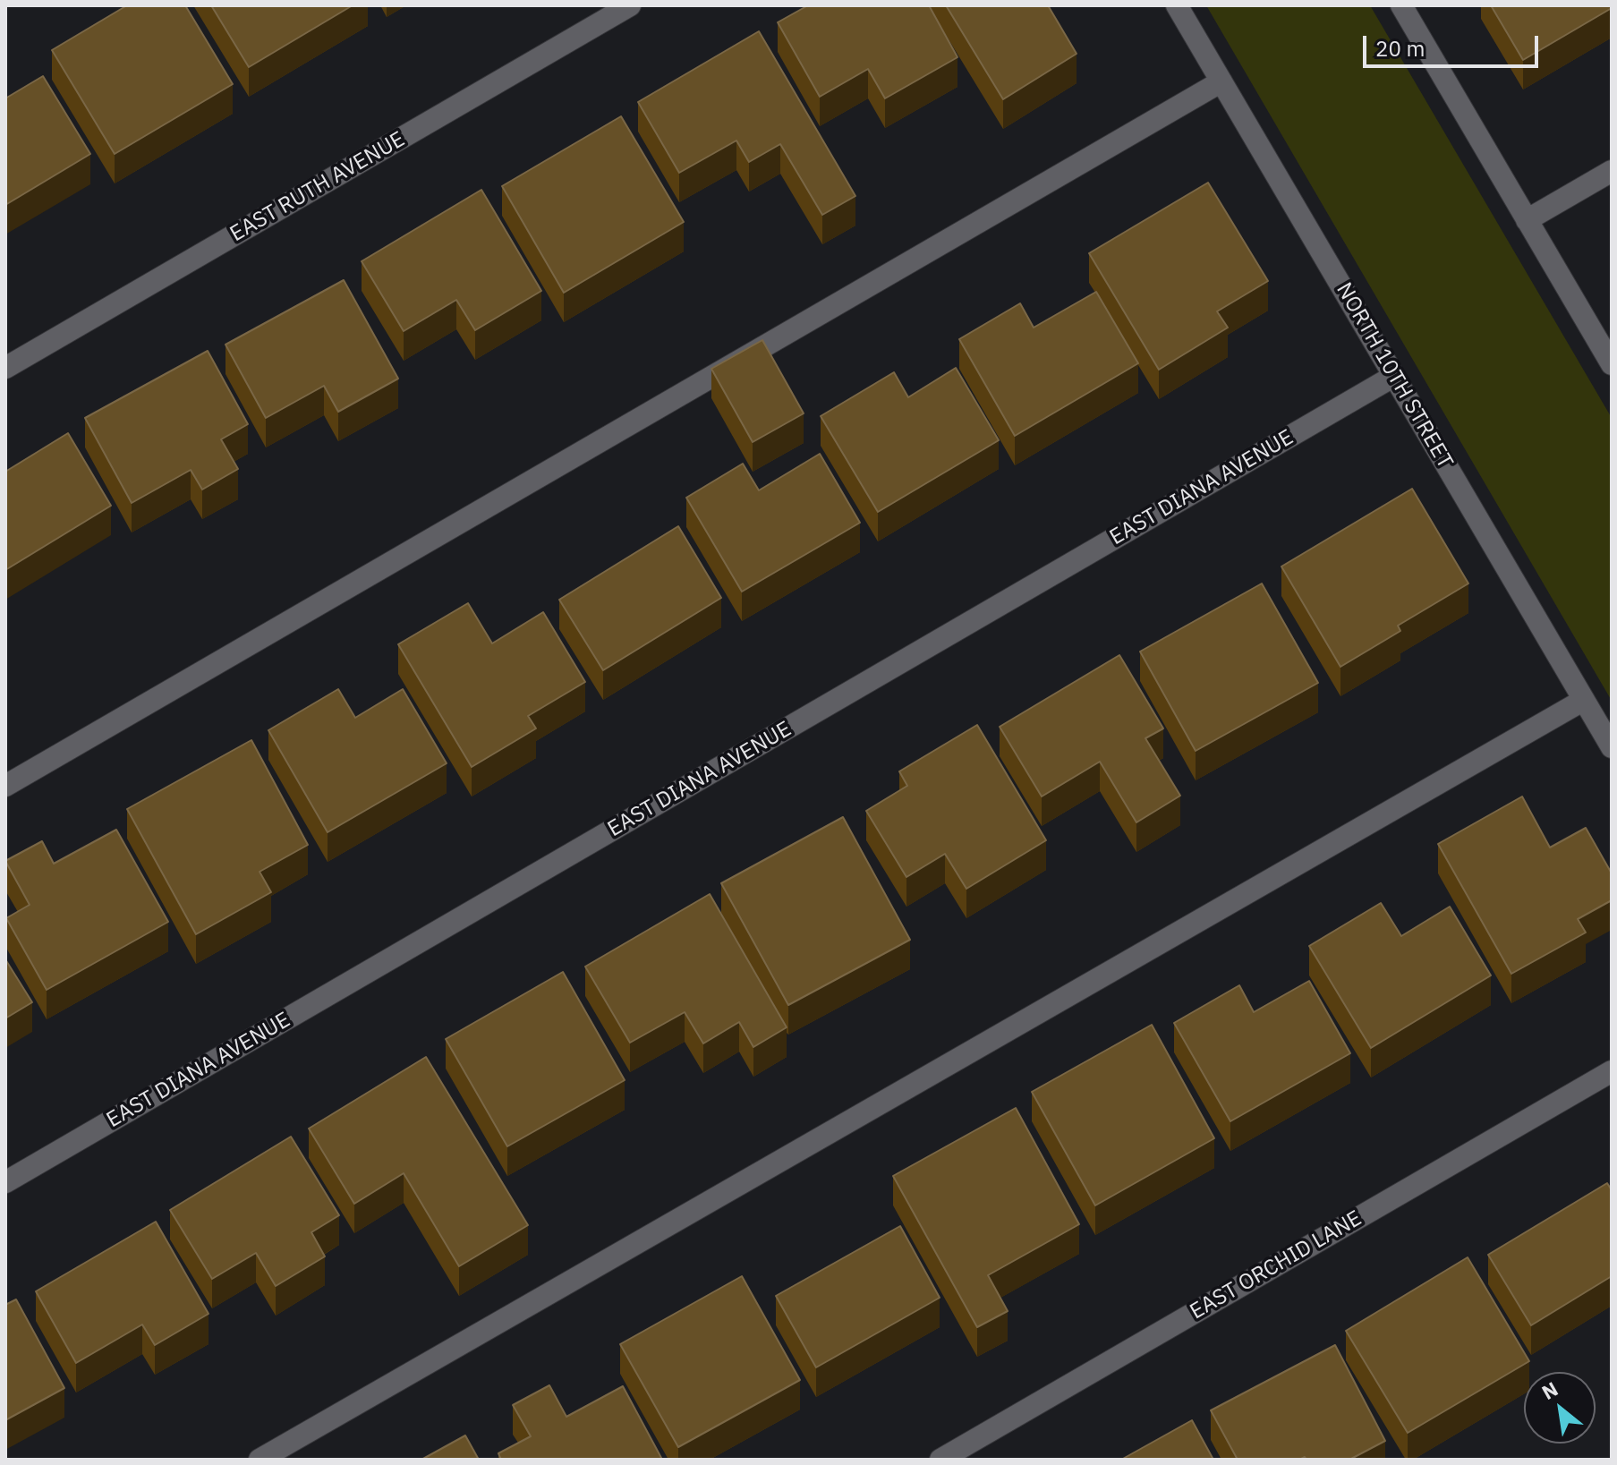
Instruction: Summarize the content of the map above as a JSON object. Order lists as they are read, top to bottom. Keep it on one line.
{"streets":{"street":["EAST RUTH AVENUE","NORTH 10TH STREET","EAST DIANA AVENUE","EAST ORCHID LANE"]},"crossings":[["NORTH 10TH STREET","EAST DIANA AVENUE"]],"scale_bar":"20 m","north":"top left"}
